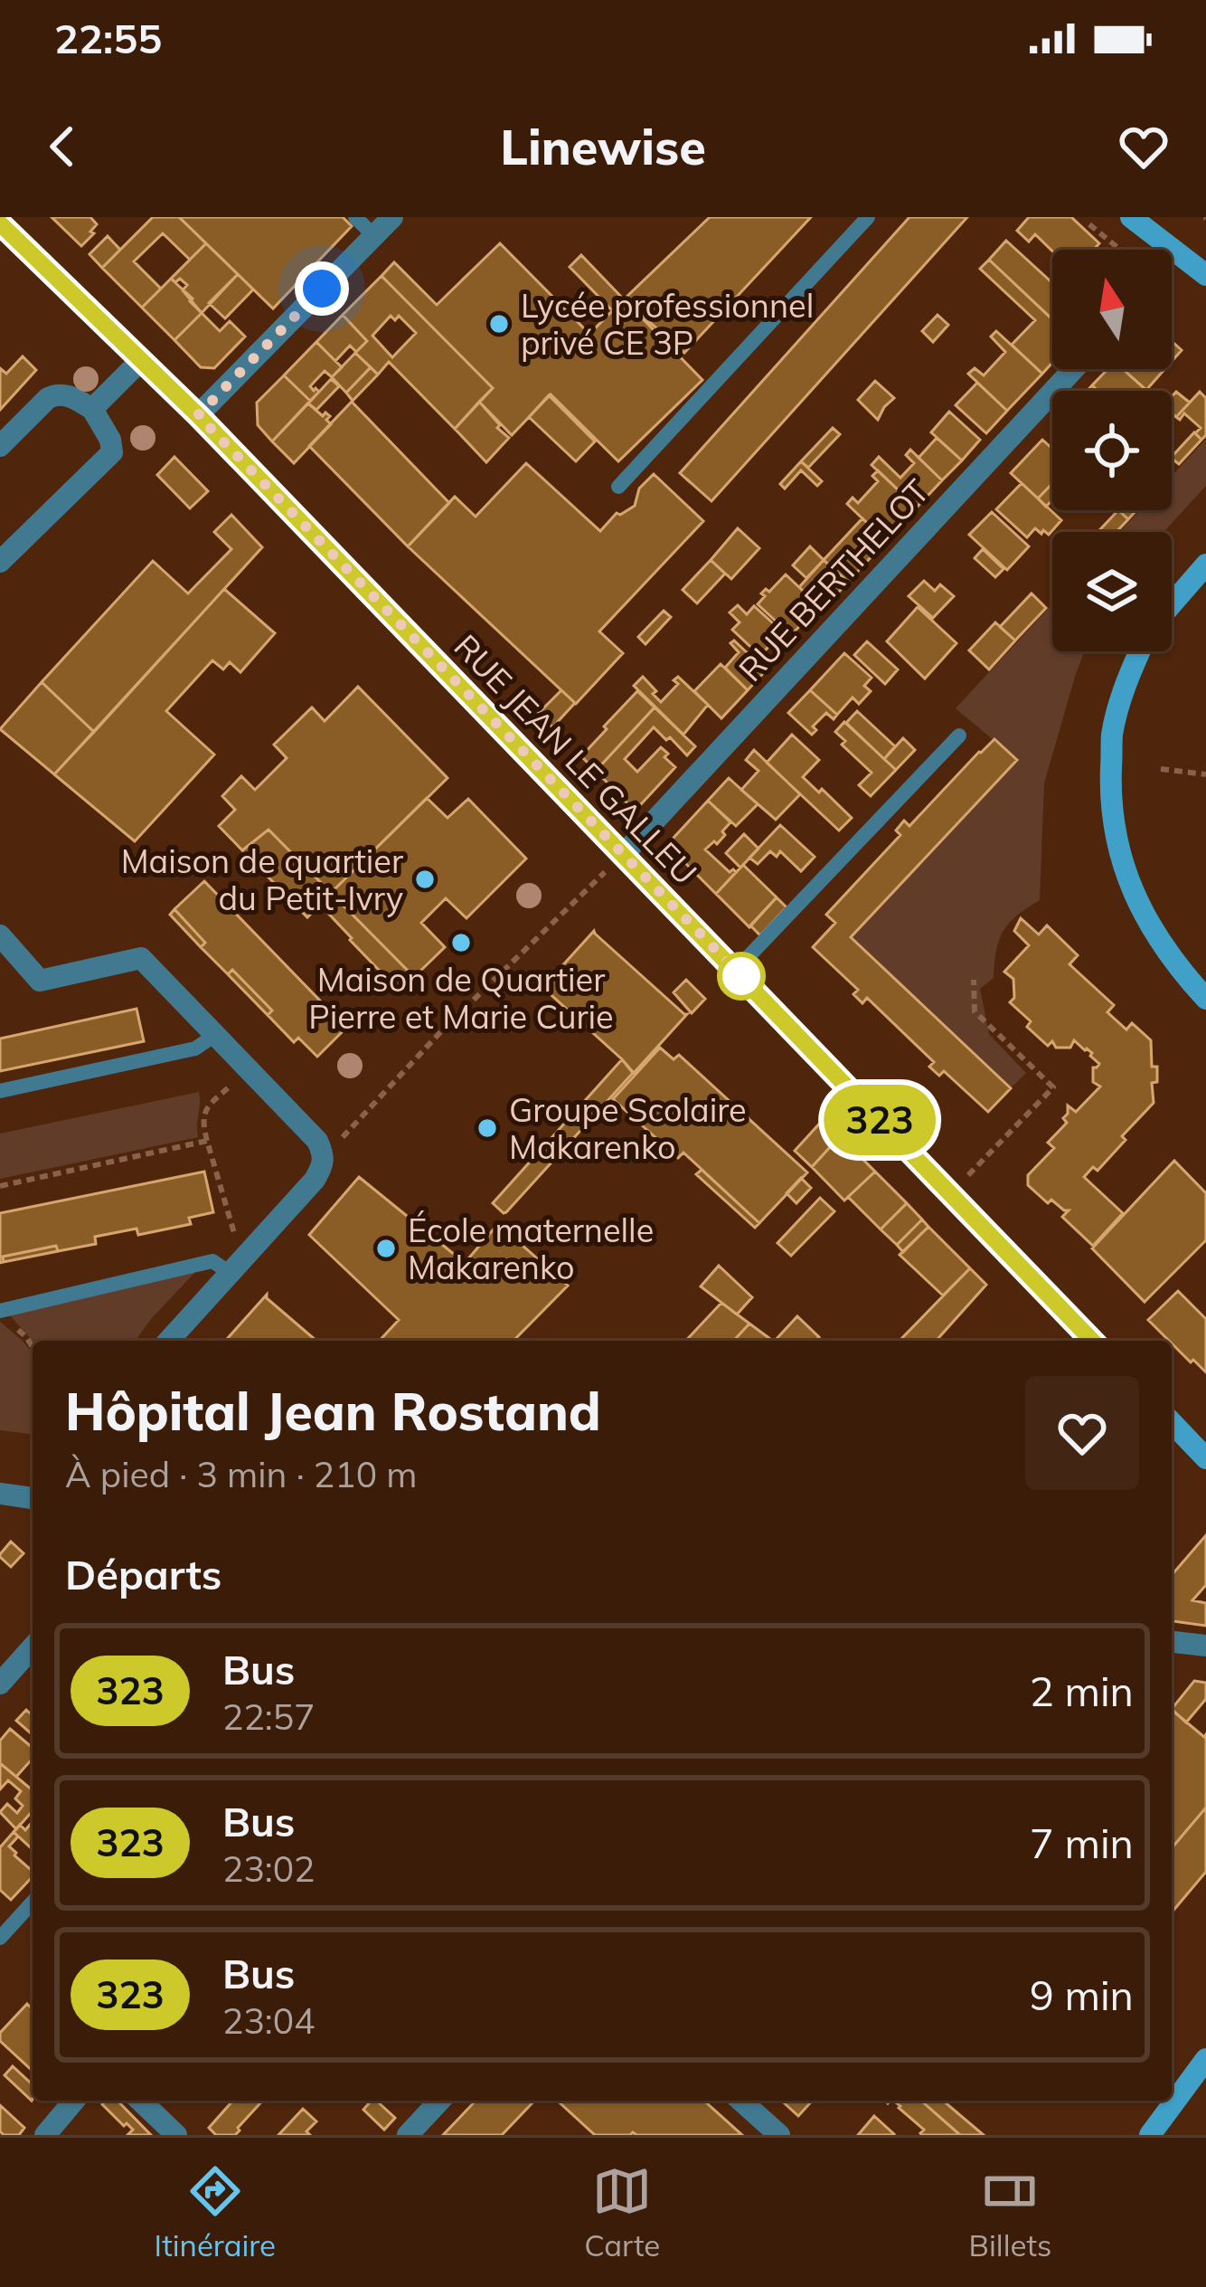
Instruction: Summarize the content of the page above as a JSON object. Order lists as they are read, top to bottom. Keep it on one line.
{"streets":{"main road":["RUE JEAN LE GALLEU"],"street":["RUE BERTHELOT"]},"crossings":[["RUE BERTHELOT","RUE JEAN LE GALLEU"]],"places":["Lycée professionnel privé CE 3P","Maison de quartier du Petit-Ivry","Maison de Quartier Pierre et Marie Curie","Groupe Scolaire Makarenko","École maternelle Makarenko"],"lines":["bus line 323"],"north":"top","page":{"status":"22:55","header":"Linewise","on_map":"323","heading":[["Hôpital Jean Rostand","À pied · 3 min · 210 m"],"Départs"],"list":[{"mark":"323","name":"Bus","note":"22:57","value":"2 min"},{"mark":"323","name":"Bus","note":"23:02","value":"7 min"},{"mark":"323","name":"Bus","note":"23:04","value":"9 min"}],"tabs":["Itinéraire","Carte","Billets"]}}
